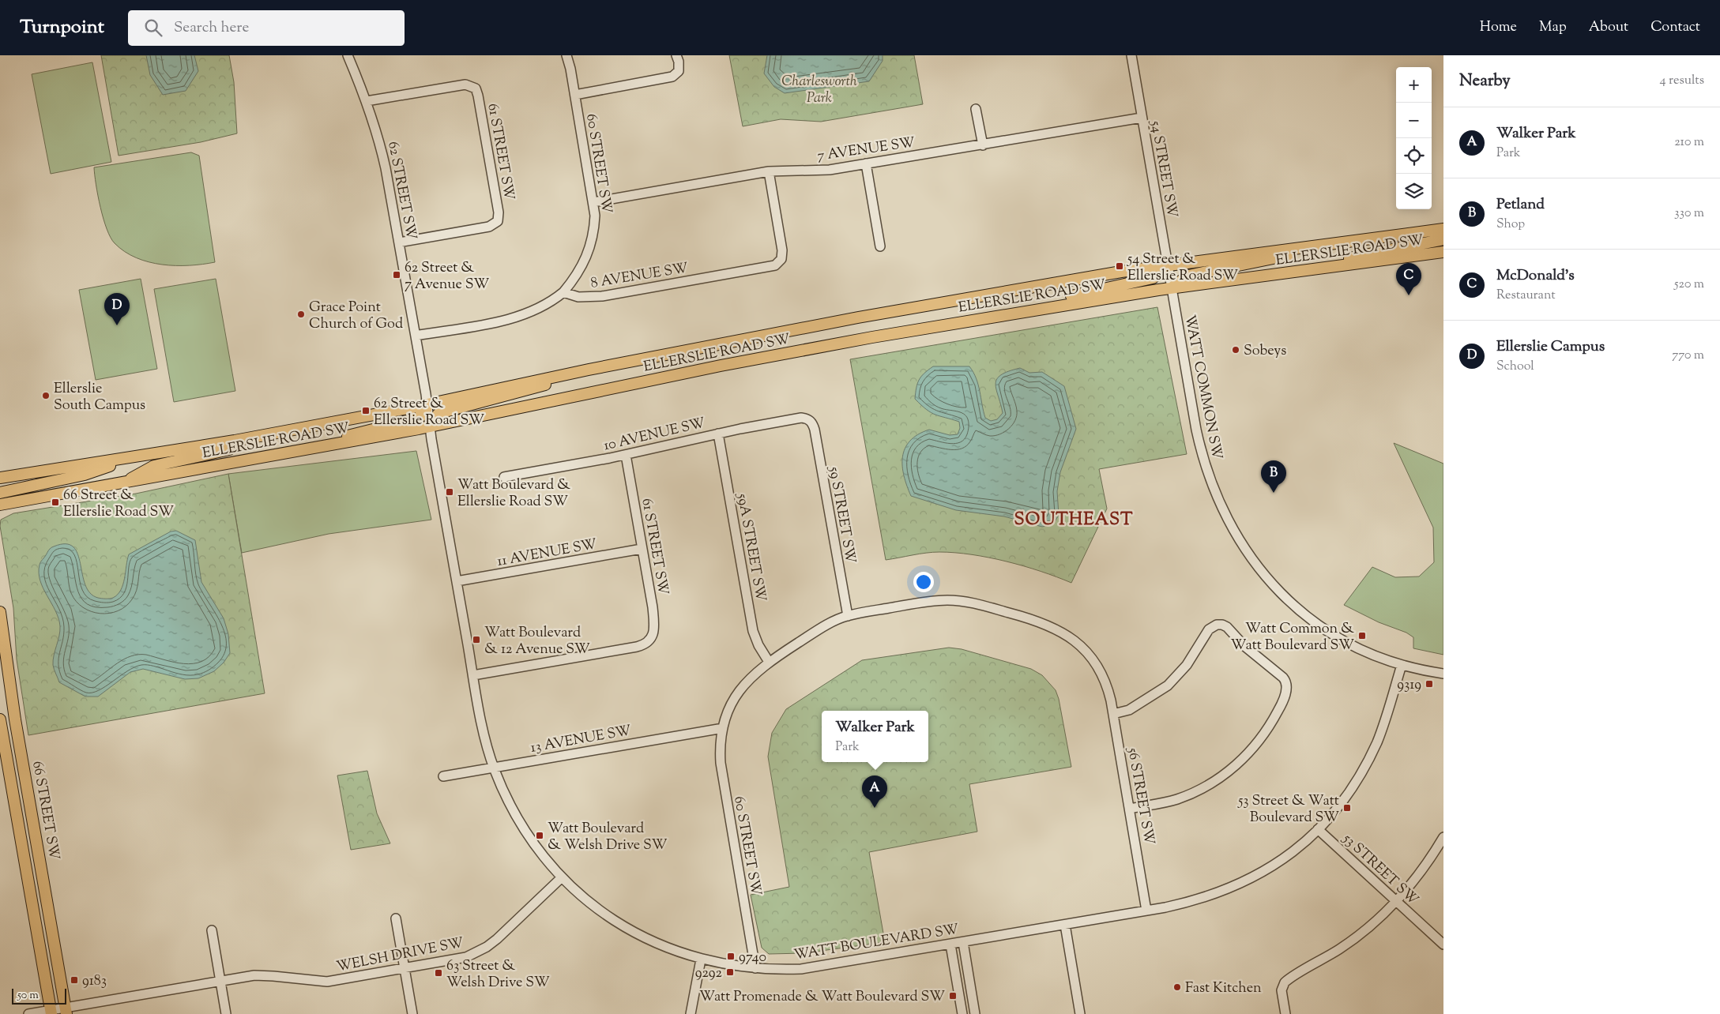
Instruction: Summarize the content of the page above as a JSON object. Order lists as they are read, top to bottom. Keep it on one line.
{"streets":{"main road":["ELLERSLIE ROAD SW","66 STREET SW"],"street":["7 AVENUE SW","61 STREET SW","60 STREET SW","54 STREET SW","62 STREET SW","8 AVENUE SW","WATT COMMON SW","10 AVENUE SW","59 STREET SW","59A STREET SW","11 AVENUE SW","13 AVENUE SW","56 STREET SW","53 STREET SW","WATT BOULEVARD SW","WELSH DRIVE SW"]},"crossings":[["7 AVENUE SW","60 STREET SW"],["7 AVENUE SW","54 STREET SW"],["7 AVENUE SW","8 AVENUE SW"],["61 STREET SW","62 STREET SW"],["61 STREET SW","10 AVENUE SW"],["61 STREET SW","11 AVENUE SW"],["61 STREET SW","WATT BOULEVARD SW"],["60 STREET SW","8 AVENUE SW"],["60 STREET SW","59 STREET SW"],["60 STREET SW","59A STREET SW"],["60 STREET SW","13 AVENUE SW"],["60 STREET SW","56 STREET SW"],["60 STREET SW","WATT BOULEVARD SW"],["54 STREET SW","ELLERSLIE ROAD SW"],["54 STREET SW","WATT COMMON SW"],["62 STREET SW","ELLERSLIE ROAD SW"],["62 STREET SW","WATT BOULEVARD SW"],["ELLERSLIE ROAD SW","WATT COMMON SW"],["ELLERSLIE ROAD SW","WATT BOULEVARD SW"],["WATT COMMON SW","WATT BOULEVARD SW"],["10 AVENUE SW","59 STREET SW"],["10 AVENUE SW","59A STREET SW"],["59 STREET SW","56 STREET SW"],["11 AVENUE SW","WATT BOULEVARD SW"],["13 AVENUE SW","WATT BOULEVARD SW"],["56 STREET SW","WATT BOULEVARD SW"],["66 STREET SW","WELSH DRIVE SW"],["53 STREET SW","WATT BOULEVARD SW"],["WATT BOULEVARD SW","WELSH DRIVE SW"]],"districts":["SOUTHEAST"],"parks":["Charlesworth Park"],"places":{"transit":["54 Street & Ellerslie Road SW","62 Street & 7 Avenue SW","62 Street & Ellerslie Road SW","Watt Boulevard & Ellerslie Road SW","66 Street & Ellerslie Road SW","Watt Common & Watt Boulevard SW","Watt Boulevard & 12 Avenue SW","9319","53 Street & Watt Boulevard SW","Watt Boulevard & Welsh Drive SW","9740","9292","63 Street & Welsh Drive SW","9183","Watt Promenade & Watt Boulevard SW"],"other":["Grace Point Church of God","Sobeys","Ellerslie South Campus","Fast Kitchen"]},"scale_bar":"50 m","page":{"header":"Turnpoint","search":"Search here","nav":["Home","Map","About","Contact"],"heading":["Nearby","4 results"],"map_buttons":["+","−"],"list":[{"mark":"A","name":"Walker Park","note":"Park","value":"210 m"},{"mark":"B","name":"Petland","note":"Shop","value":"330 m"},{"mark":"C","name":"McDonald's","note":"Restaurant","value":"520 m"},{"mark":"D","name":"Ellerslie Campus","note":"School","value":"770 m"}],"pins":["C","D","B","A"],"popup":["Walker Park","Park"],"scale":"50 m"}}
